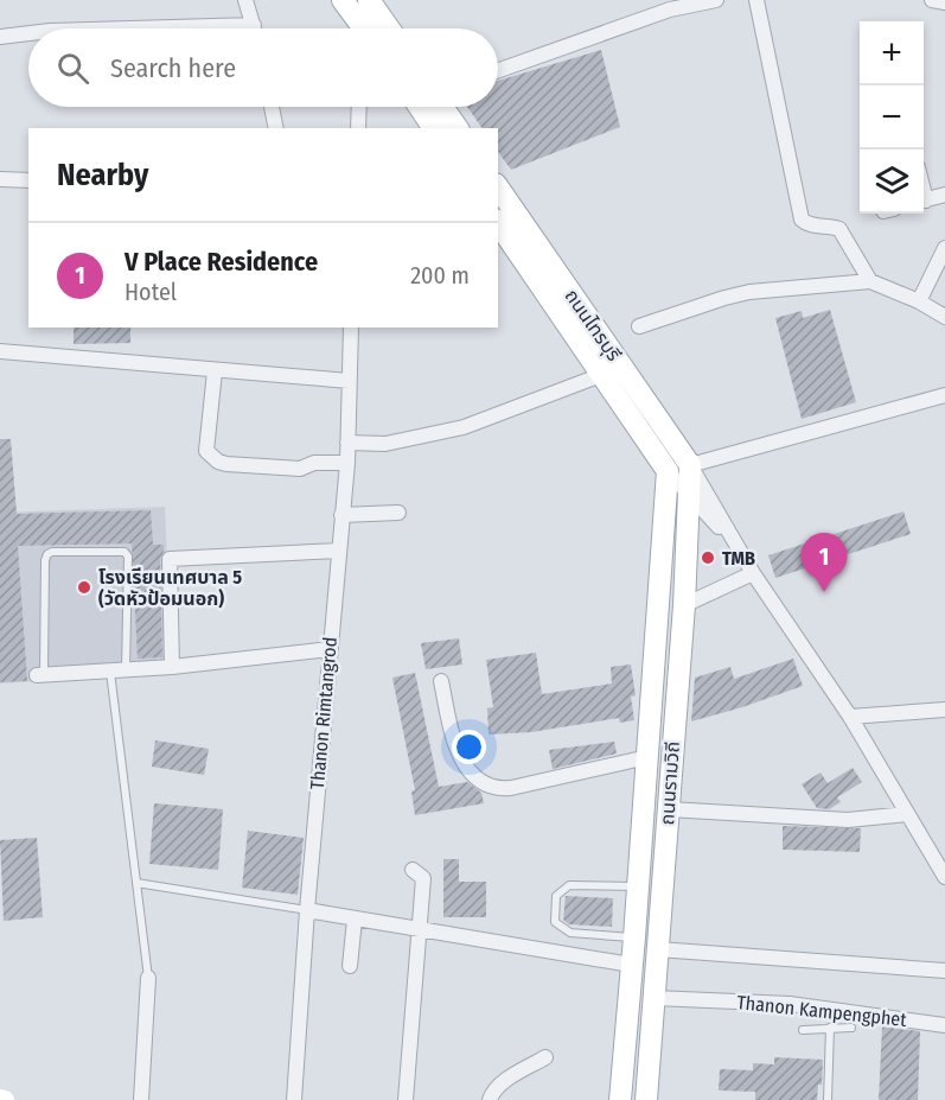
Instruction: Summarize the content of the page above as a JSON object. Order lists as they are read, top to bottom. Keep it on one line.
{"streets":{"main road":["ถนนไทรบุรี","ถนนรามวิถี"],"street":["Thanon Rimtangrod","Thanon Kampengphet"]},"crossings":[["ถนนไทรบุรี","ถนนรามวิถี"],["ถนนรามวิถี","Thanon Kampengphet"]],"places":["TMB","โรงเรียนเทศบาล 5 (วัดหัวป้อมนอก)"],"page":{"map_buttons":["+","−"],"search":"Search here","heading":"Nearby","list":[{"mark":"1","name":"V Place Residence","note":"Hotel","value":"200 m"}],"pins":"1"}}
